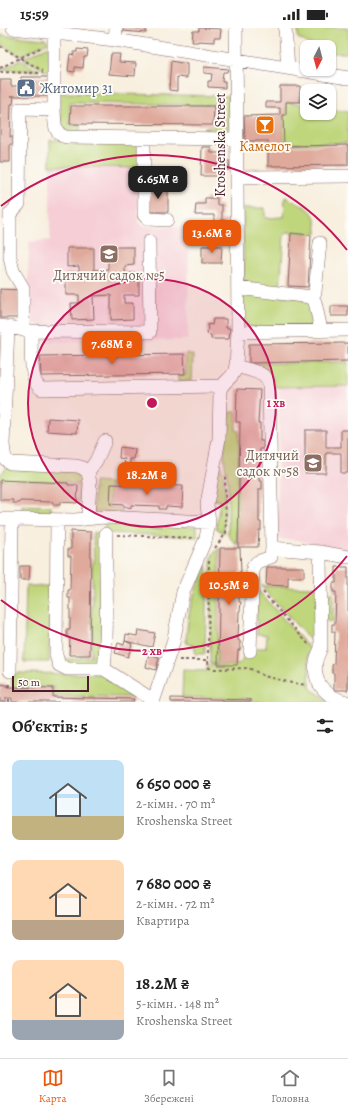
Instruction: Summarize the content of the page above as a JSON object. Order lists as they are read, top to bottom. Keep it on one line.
{"streets":{"street":["Kroshenska Street"]},"places":{"public building":["Житомир 31"],"bar":["Камелот"],"school or university":["Дитячий садок №5","Дитячий садок №58"]},"scale_bar":"50 m","north":"bottom","page":{"status":"15:59","price":["6.65M ₴","13.6M ₴","7.68M ₴","18.2M ₴","10.5M ₴"],"scale":"50 m","heading":"Об’єктів: 5","list":[{"name":"6 650 000 ₴","note":"2-кімн. · 70 m² · Kroshenska Street"},{"name":"7 680 000 ₴","note":"2-кімн. · 72 m² · Квартира"},{"name":"18.2M ₴","note":"5-кімн. · 148 m² · Kroshenska Street"}],"tabs":["Карта","Збережені","Головна"]},"rings":["1 хв","2 хв"]}
